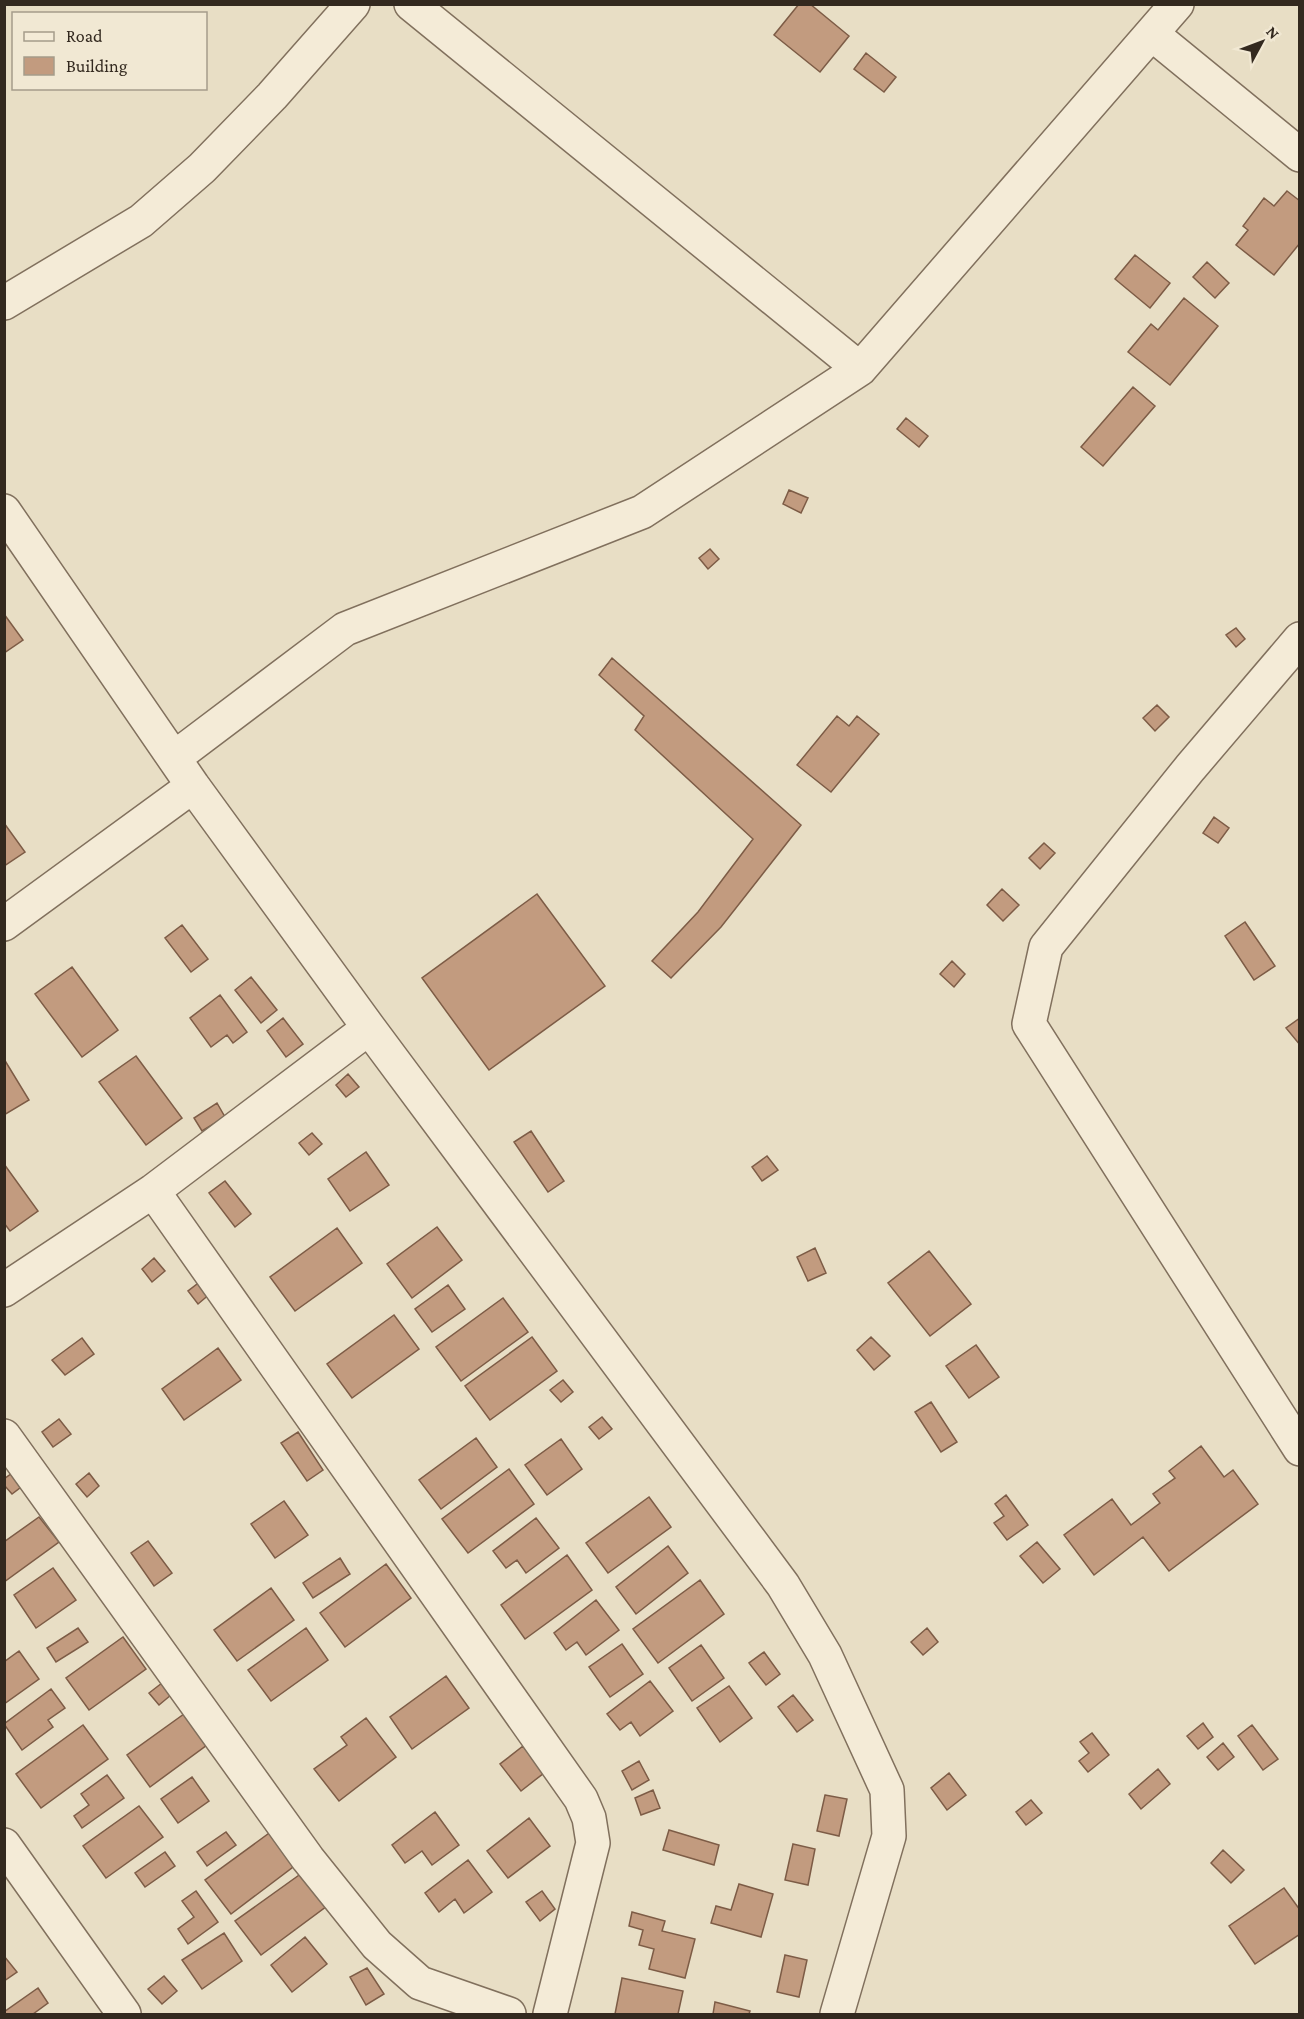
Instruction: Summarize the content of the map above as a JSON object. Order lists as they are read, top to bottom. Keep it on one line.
{"legend":["Road","Building"],"north":"top right"}
